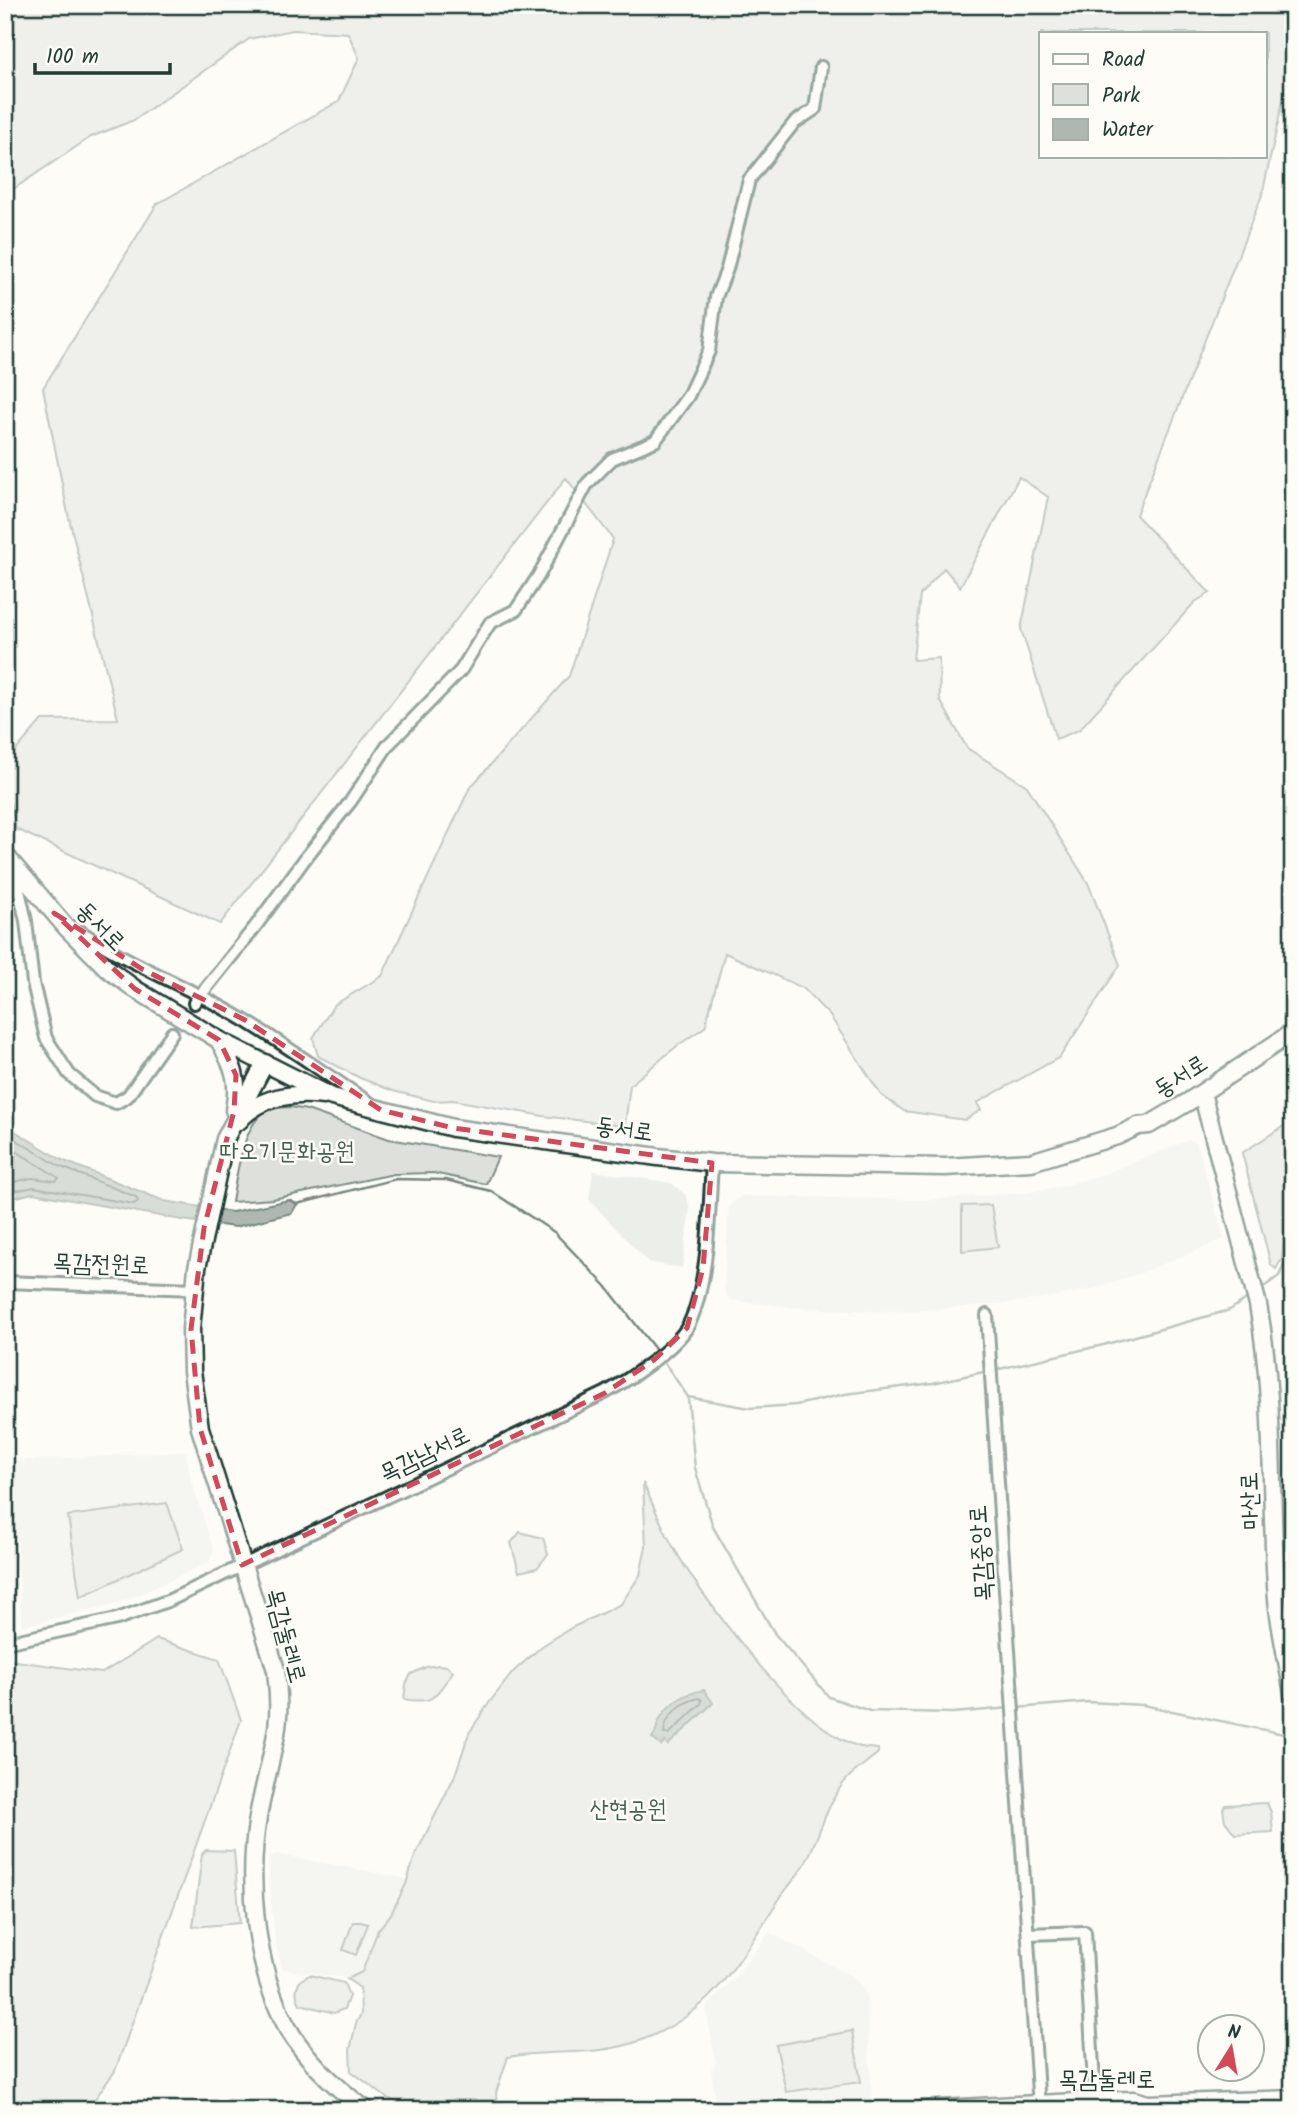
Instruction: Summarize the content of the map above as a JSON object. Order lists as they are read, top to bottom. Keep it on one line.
{"streets":{"street":["동서로","목감전원로","목감남서로","마산로","목감중앙로","목감둘레로"]},"crossings":[["동서로","목감남서로"],["동서로","마산로"],["목감전원로","목감둘레로"],["목감남서로","목감둘레로"]],"parks":["따오기문화공원","산현공원"],"legend":["Road","Park","Water"],"scale_bar":"100 m","north":"top"}
